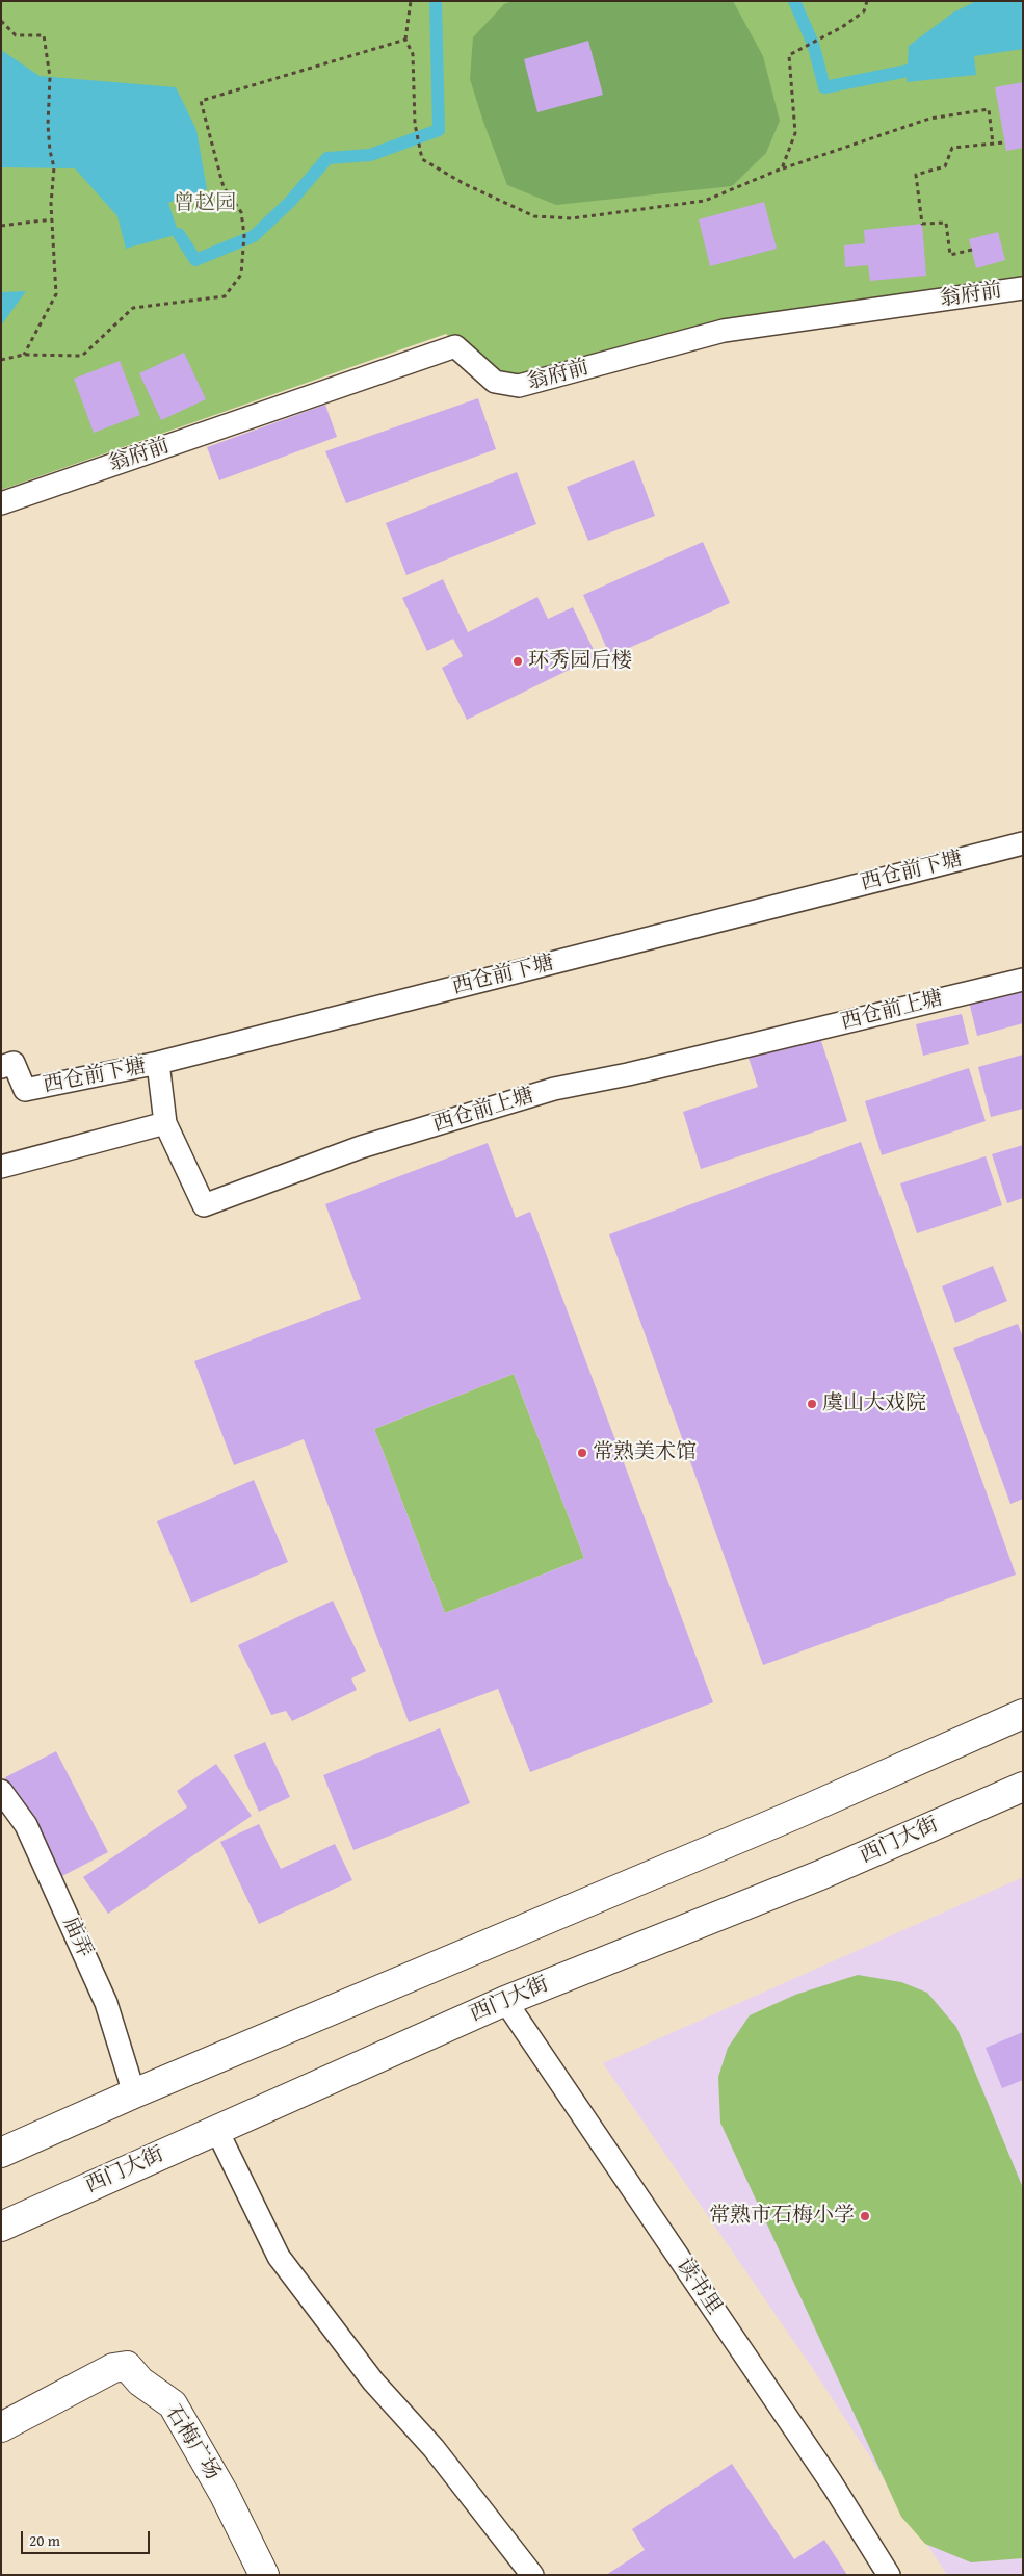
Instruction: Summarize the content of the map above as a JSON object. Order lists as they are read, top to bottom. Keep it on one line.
{"streets":{"main road":["西门大街","石梅广场"],"lane":["翁府前","西仓前下塘","西仓前上塘","庙弄","读书里"]},"crossings":[["西门大街","读书里"]],"parks":["曾赵园"],"places":["环秀园后楼","虞山大戏院","常熟美术馆","常熟市石梅小学"],"scale_bar":"20 m"}
